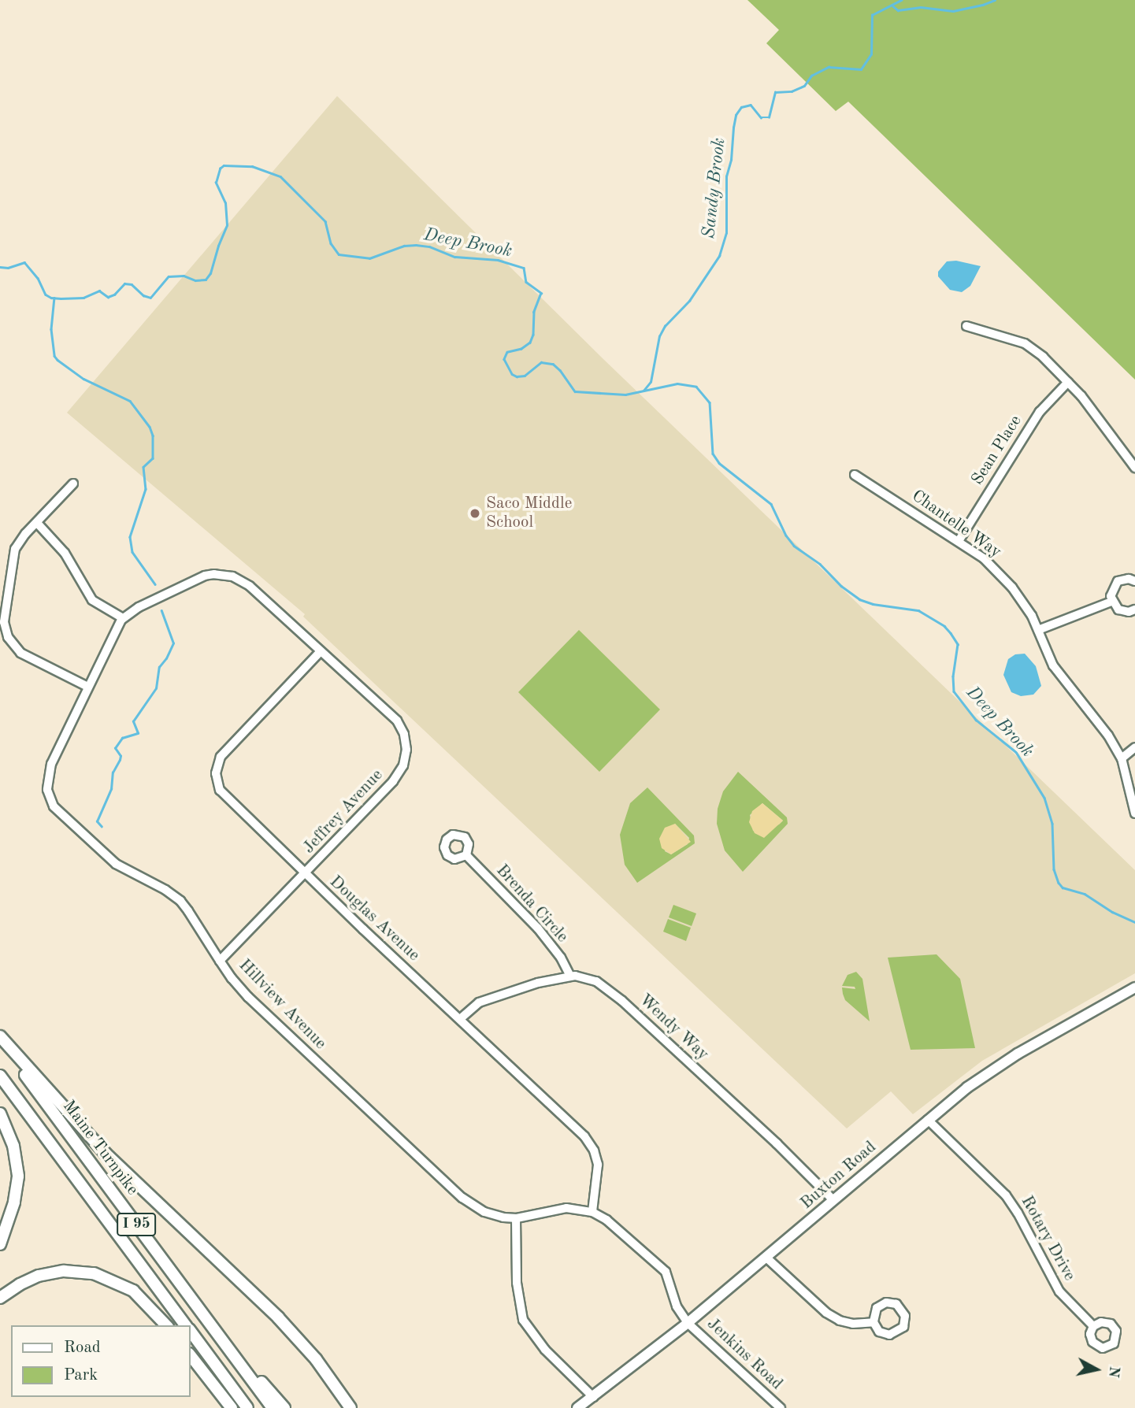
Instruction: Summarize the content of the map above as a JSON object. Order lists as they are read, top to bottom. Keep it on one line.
{"streets":{"highway":["Maine Turnpike","I 95"],"main road":["Buxton Road"],"street":["Sean Place","Chantelle Way","Jeffrey Avenue","Brenda Circle","Douglas Avenue","Hillview Avenue","Wendy Way","Rotary Drive","Jenkins Road"]},"crossings":[["Sean Place","Chantelle Way"],["Jeffrey Avenue","Douglas Avenue"],["Jeffrey Avenue","Hillview Avenue"],["Brenda Circle","Wendy Way"],["Douglas Avenue","Hillview Avenue"],["Douglas Avenue","Wendy Way"],["Hillview Avenue","Buxton Road"],["Hillview Avenue","Jenkins Road"],["Wendy Way","Buxton Road"],["Buxton Road","Rotary Drive"],["Buxton Road","Jenkins Road"]],"water":["Sandy Brook","Deep Brook"],"places":["Saco Middle School"],"legend":["Road","Park"],"north":"right"}
